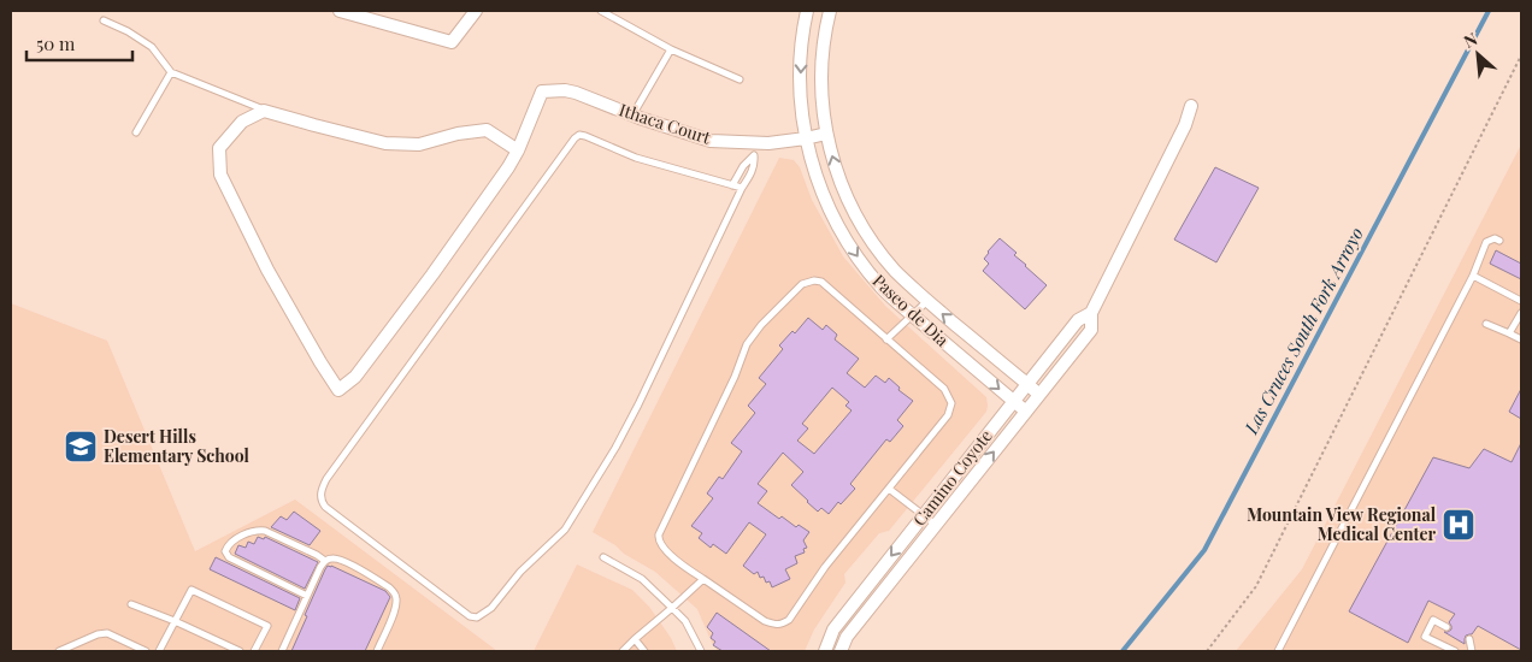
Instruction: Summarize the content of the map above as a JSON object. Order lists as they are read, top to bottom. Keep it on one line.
{"streets":{"street":["Ithaca Court","Paseo de Dia","Camino Coyote"]},"crossings":[["Ithaca Court","Paseo de Dia"],["Paseo de Dia","Camino Coyote"]],"water":["Las Cruces South Fork Arroyo"],"places":{"school or university":["Desert Hills Elementary School"],"hospital":["Mountain View Regional Medical Center"]},"scale_bar":"50 m","north":"top left"}
